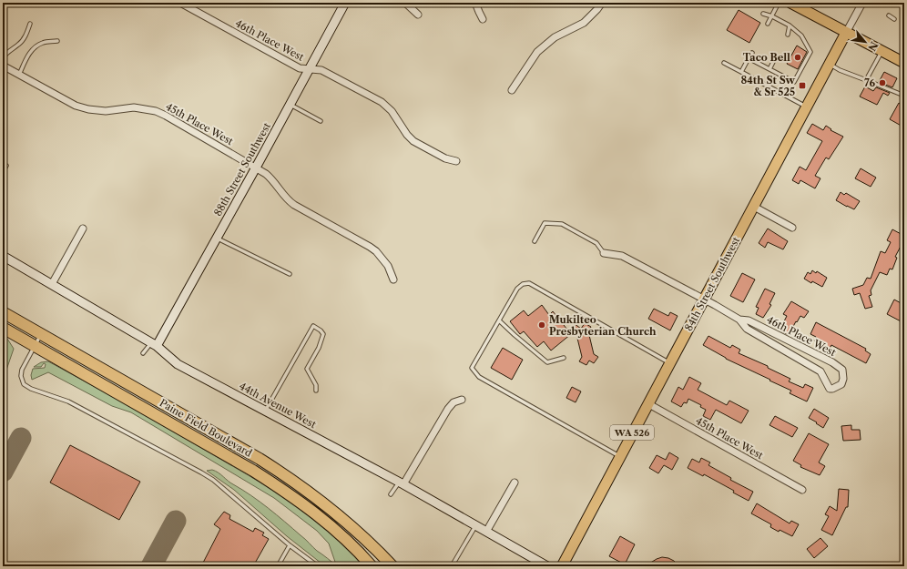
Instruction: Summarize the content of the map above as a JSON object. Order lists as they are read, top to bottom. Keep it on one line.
{"streets":{"highway":["Paine Field Boulevard"],"main road":["84th Street Southwest","WA 526"],"street":["46th Place West","45th Place West","88th Street Southwest","44th Avenue West"]},"crossings":[["46th Place West","88th Street Southwest"],["46th Place West","84th Street Southwest"],["45th Place West","88th Street Southwest"],["45th Place West","84th Street Southwest"],["88th Street Southwest","44th Avenue West"]],"places":{"other":["Taco Bell","76","Mukilteo Presbyterian Church"],"transit":["84th St Sw & Sr 525"]},"north":"bottom right"}
